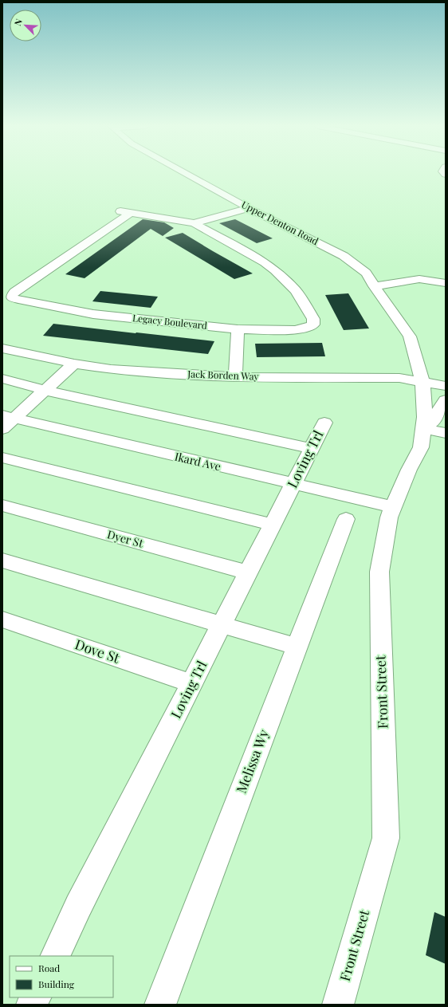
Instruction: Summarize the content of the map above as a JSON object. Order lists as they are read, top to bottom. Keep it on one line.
{"streets":{"street":["Upper Denton Road","Legacy Boulevard","Jack Borden Way","Loving Trl","Ikard Ave","Dyer St","Dove St","Front Street","Melissa Wy"]},"crossings":[["Upper Denton Road","Jack Borden Way"],["Upper Denton Road","Front Street"],["Jack Borden Way","Front Street"],["Loving Trl","Ikard Ave"],["Loving Trl","Dyer St"],["Loving Trl","Dove St"],["Ikard Ave","Front Street"]],"legend":["Road","Building"],"north":"top left"}
